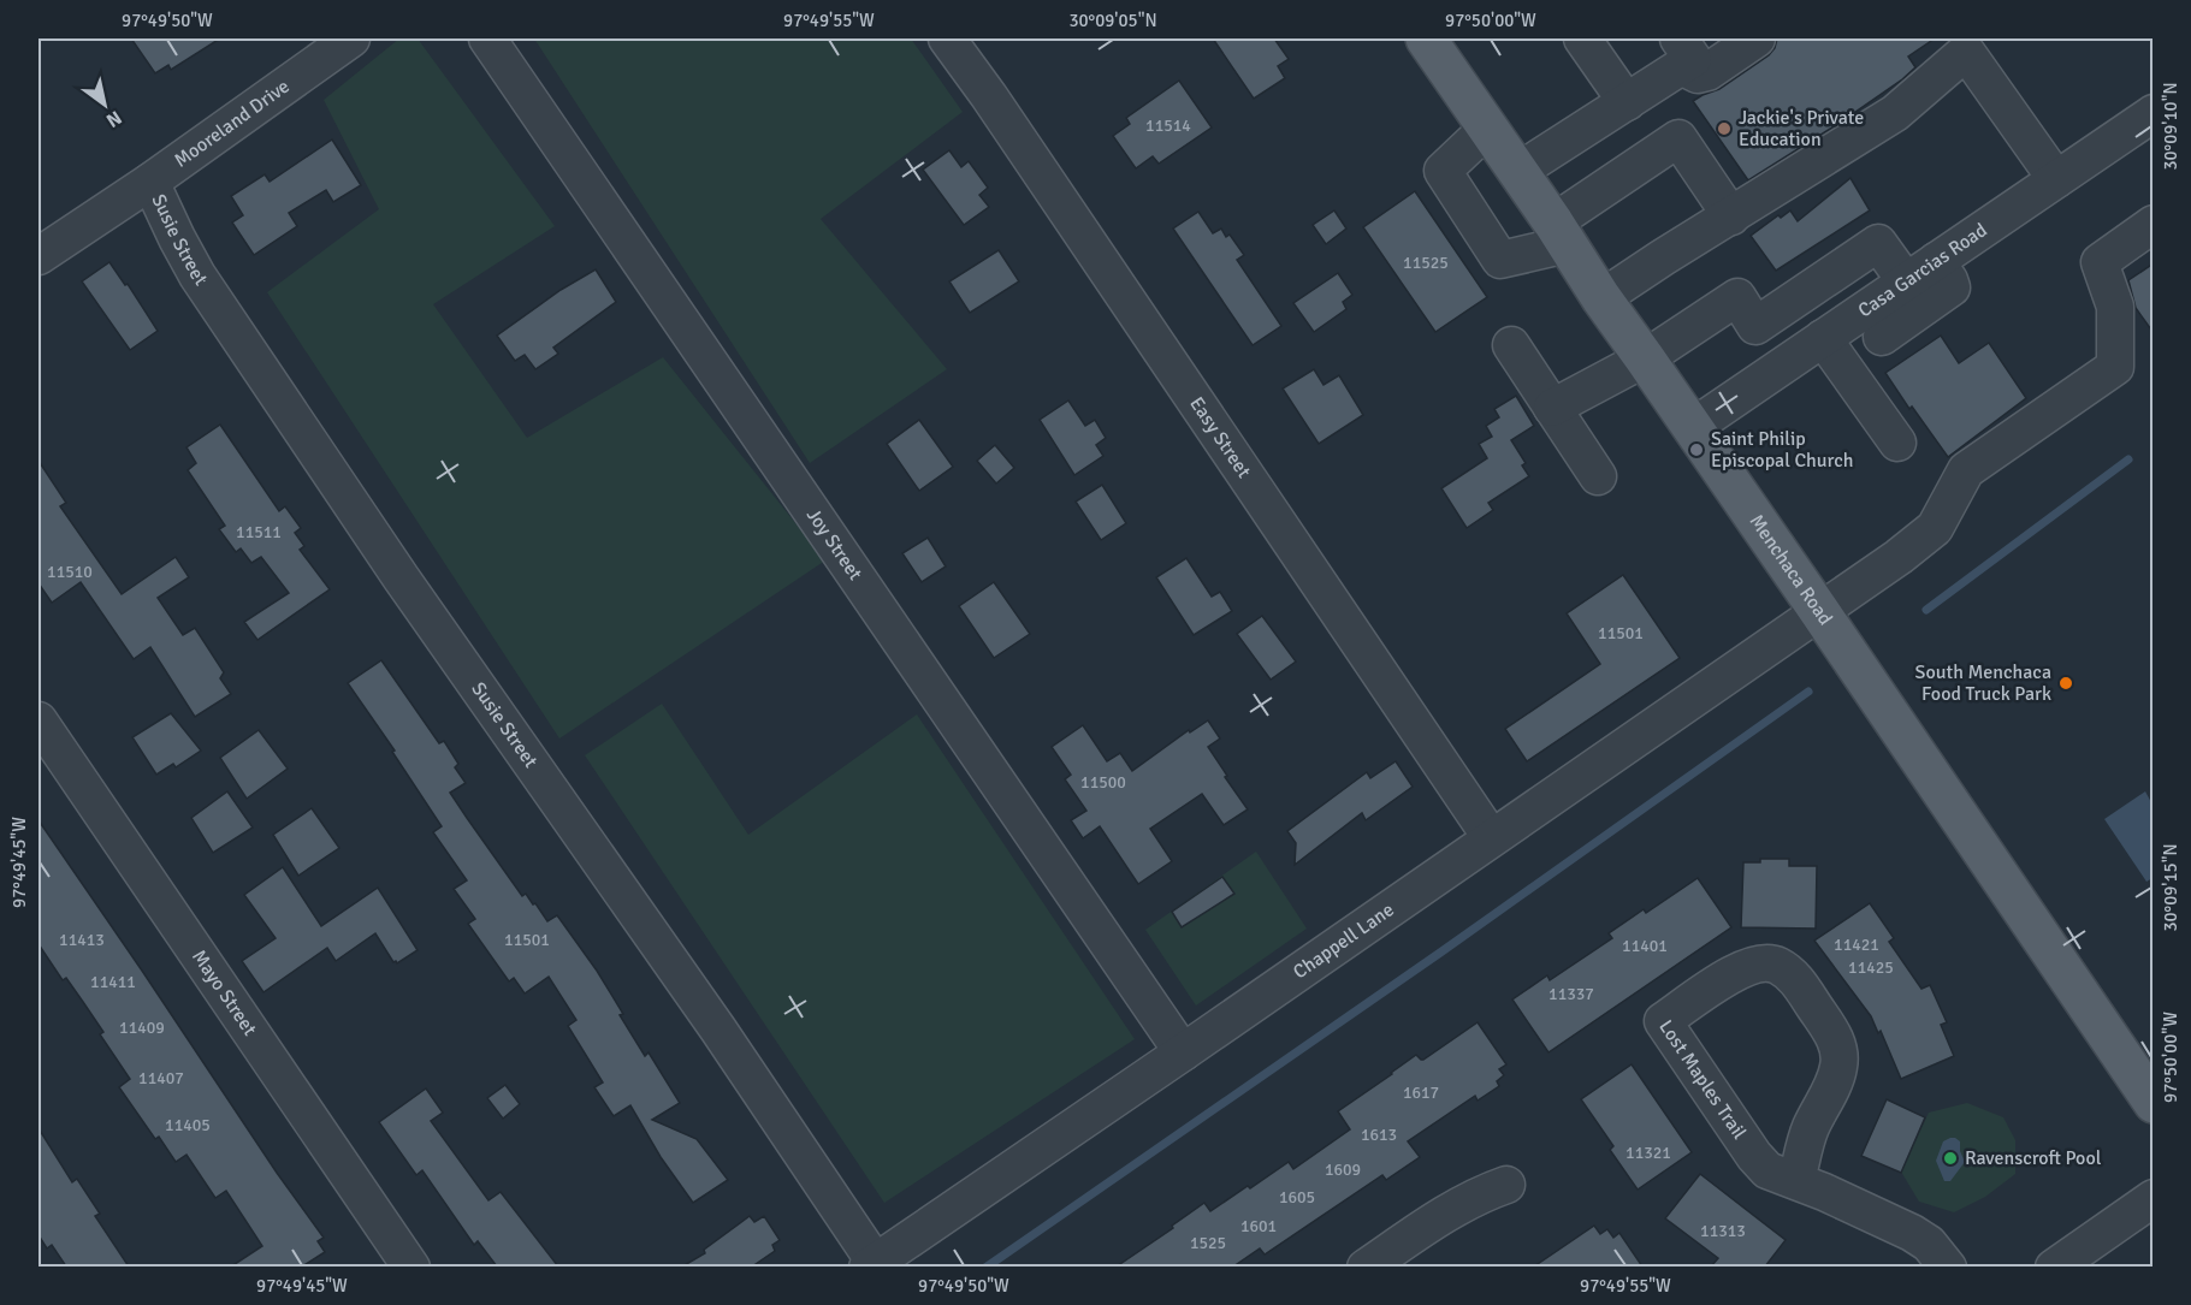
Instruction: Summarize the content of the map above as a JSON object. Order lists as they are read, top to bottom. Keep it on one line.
{"streets":{"main road":["Menchaca Road"],"street":["Mooreland Drive","Susie Street","Casa Garcias Road","Easy Street","Joy Street","Chappell Lane","Mayo Street","Lost Maples Trail"]},"crossings":[["Mooreland Drive","Susie Street"],["Susie Street","Chappell Lane"],["Casa Garcias Road","Menchaca Road"],["Easy Street","Chappell Lane"],["Joy Street","Chappell Lane"],["Menchaca Road","Chappell Lane"]],"places":["Jackie's Private Education","Saint Philip Episcopal Church","South Menchaca Food Truck Park","Ravenscroft Pool"],"house_numbers":["11514","11525","11511","11510","11501","11500","11413","11501","11421","11401","11425","11411","11337","11409","11407","1617","11405","1613","11321","1609","1605","1601","11313","1525"],"north":"bottom right","coordinates":["97°49'50\"W","97°49'55\"W","30°09'05\"N","97°50'00\"W","30°09'10\"N","97°49'45\"W","30°09'15\"N"]}
